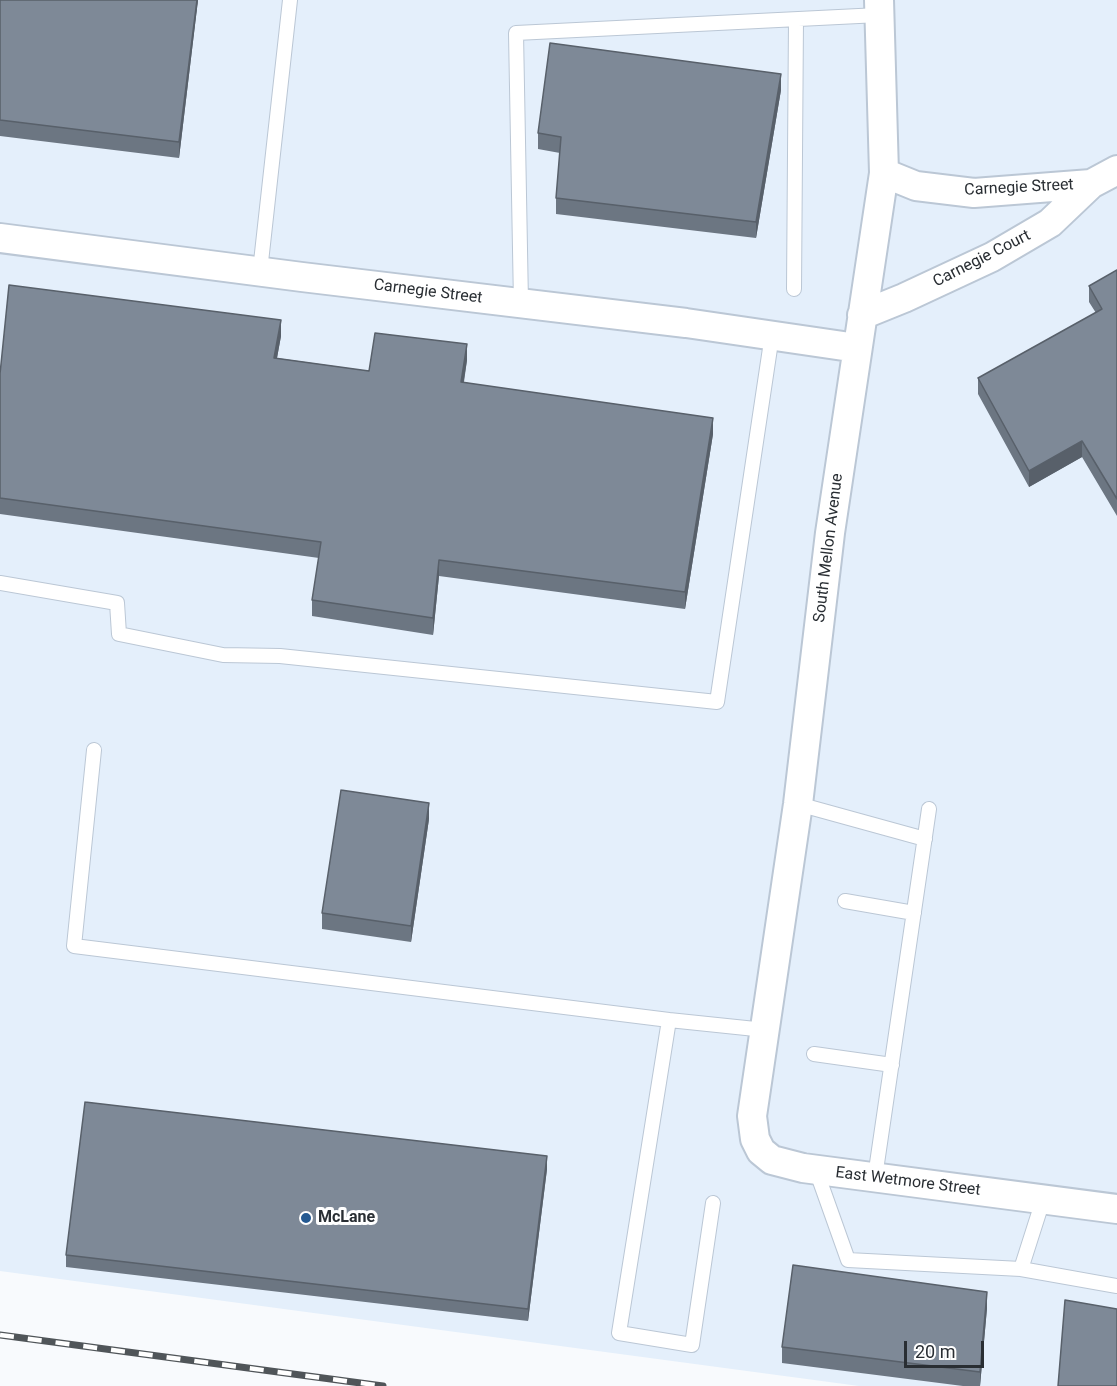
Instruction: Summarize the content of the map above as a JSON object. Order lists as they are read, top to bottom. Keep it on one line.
{"streets":{"street":["Carnegie Street","Carnegie Court","South Mellon Avenue","East Wetmore Street"]},"crossings":[["Carnegie Street","Carnegie Court"],["Carnegie Street","South Mellon Avenue"],["Carnegie Court","South Mellon Avenue"],["South Mellon Avenue","East Wetmore Street"]],"places":["McLane"],"scale_bar":"20 m"}
